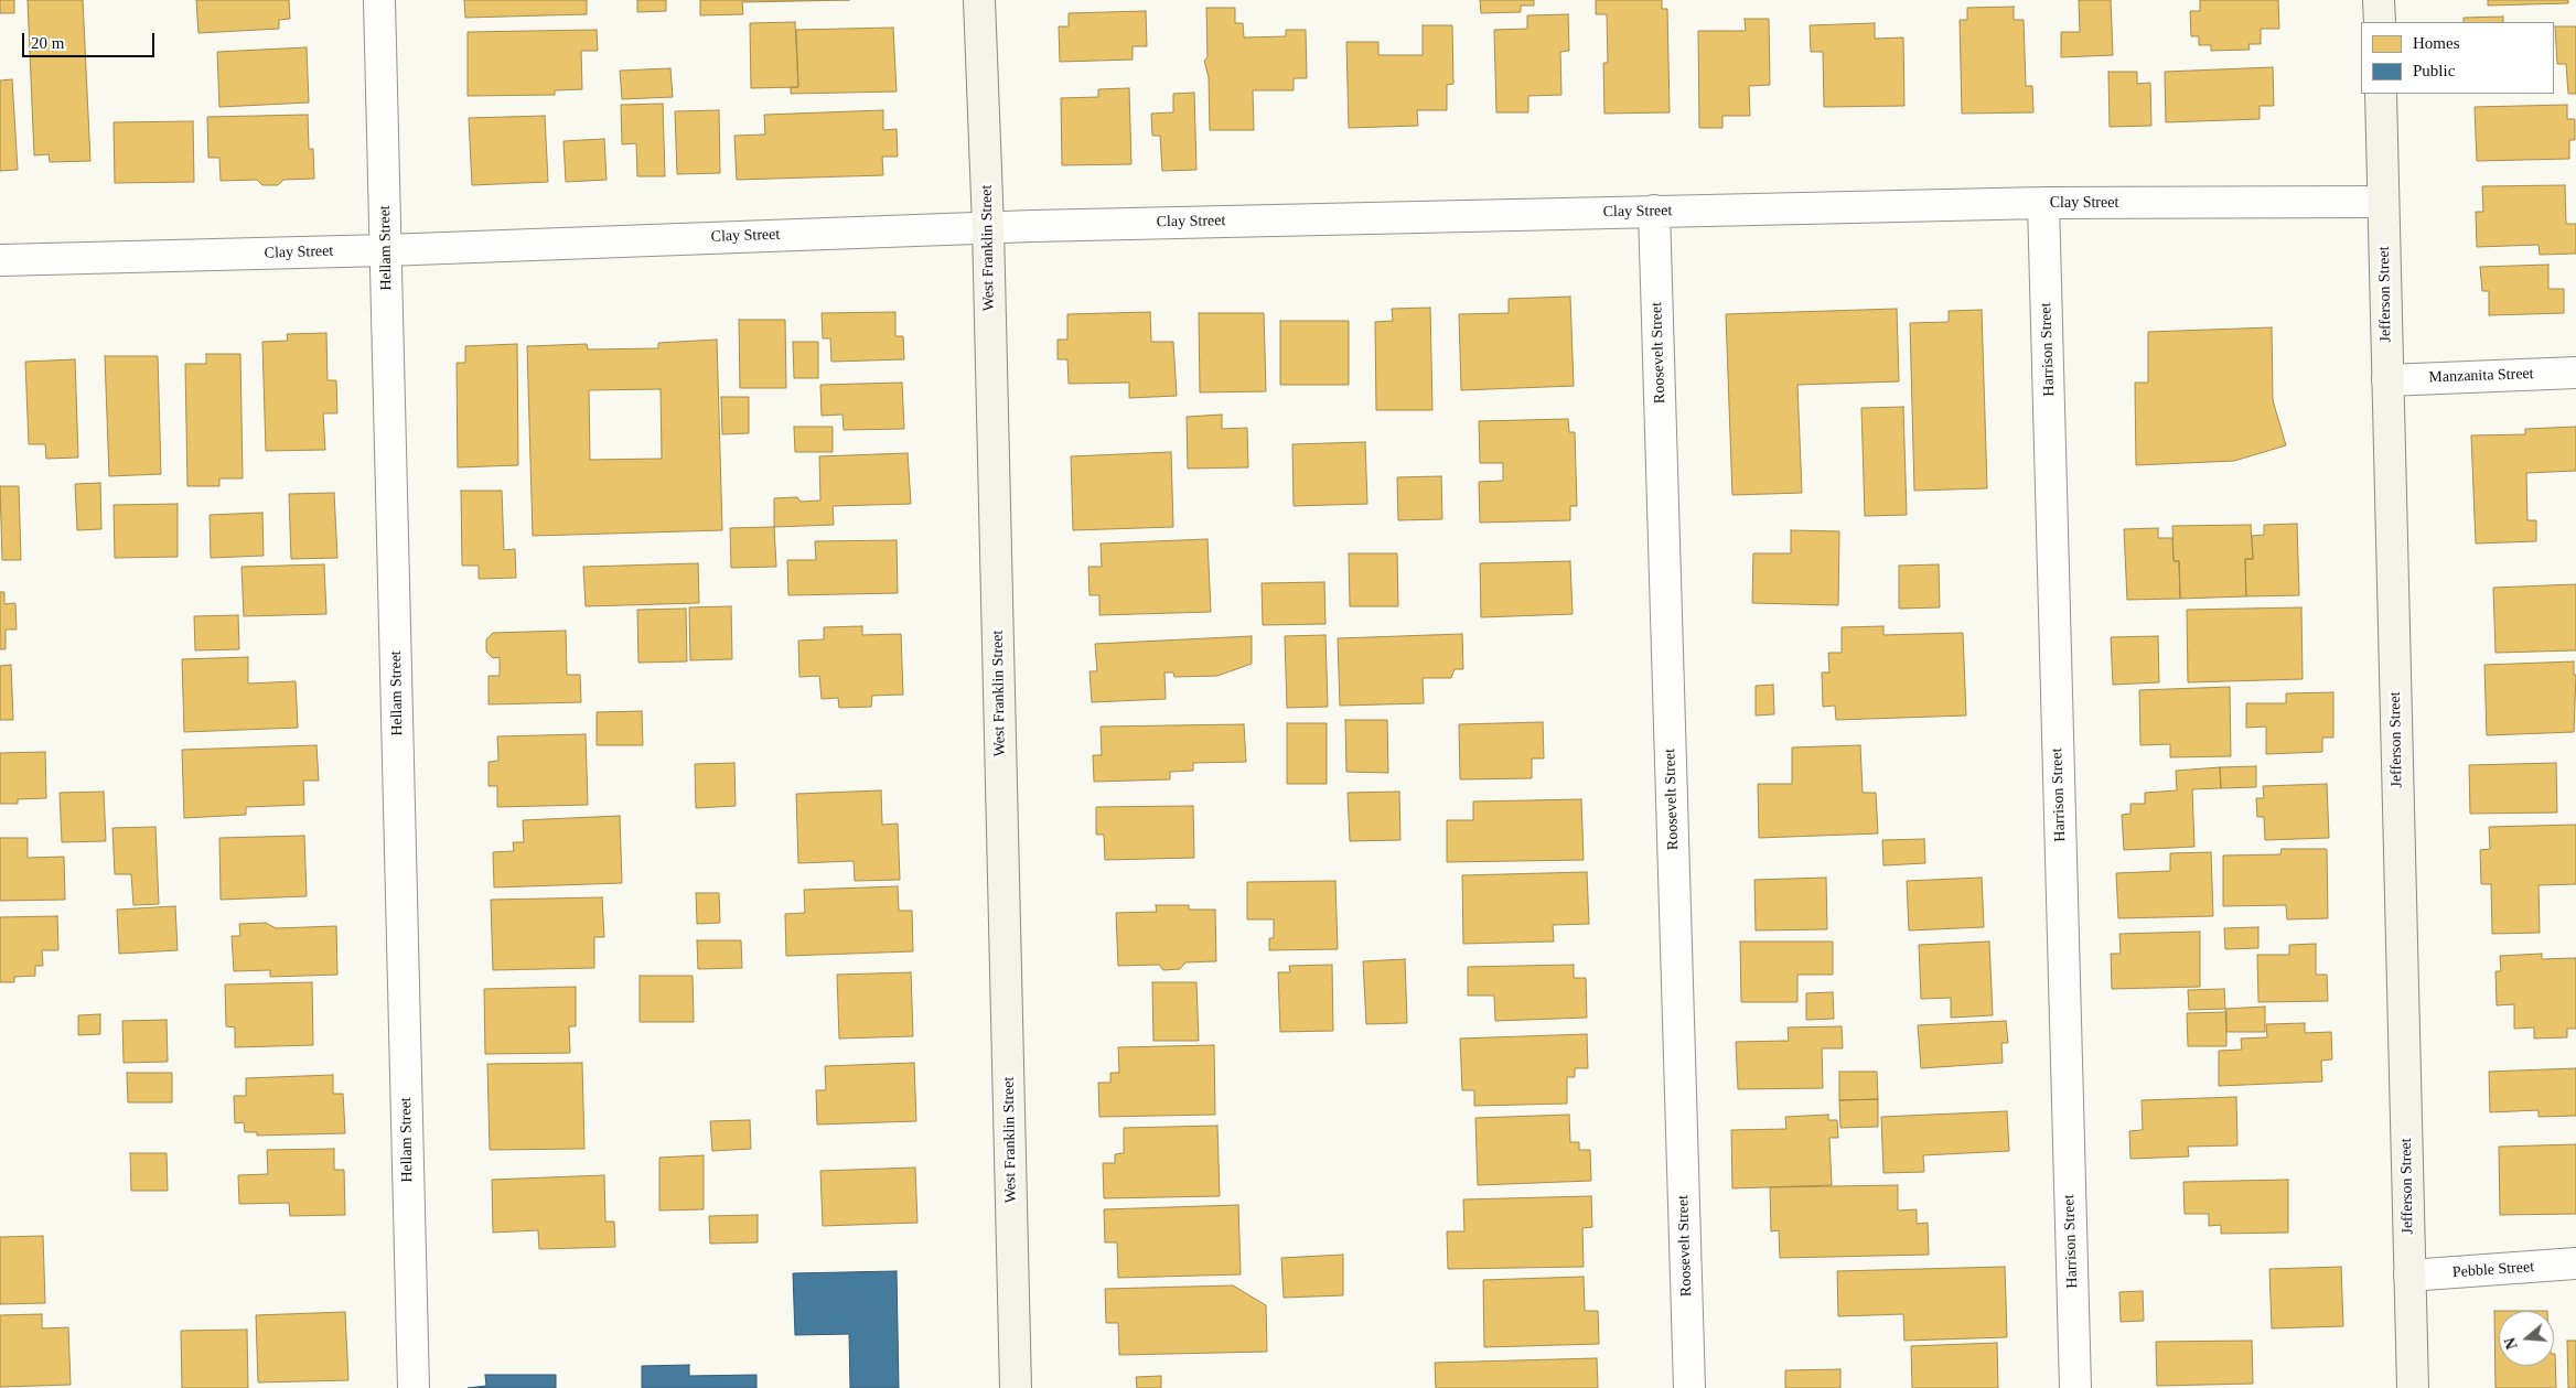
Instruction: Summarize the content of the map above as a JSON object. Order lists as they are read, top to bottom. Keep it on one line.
{"streets":{"street":["Clay Street","Hellam Street","West Franklin Street","Jefferson Street","Harrison Street","Roosevelt Street","Manzanita Street","Pebble Street"]},"crossings":[["Clay Street","Hellam Street"],["Clay Street","West Franklin Street"],["Clay Street","Jefferson Street"],["Clay Street","Harrison Street"],["Clay Street","Roosevelt Street"],["Jefferson Street","Manzanita Street"],["Jefferson Street","Pebble Street"]],"legend":["Homes","Public"],"scale_bar":"20 m","north":"left"}
